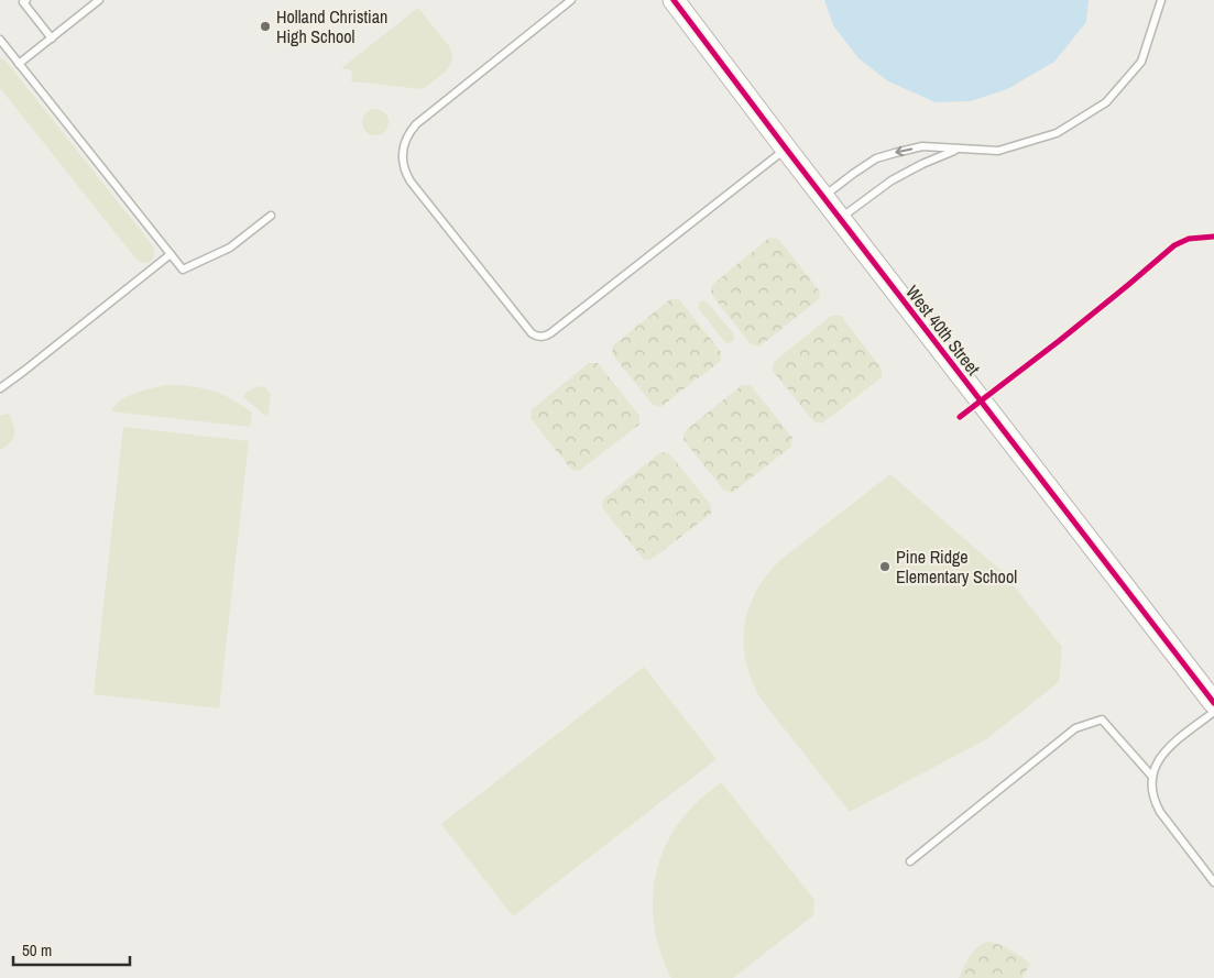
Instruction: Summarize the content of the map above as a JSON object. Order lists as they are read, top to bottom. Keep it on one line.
{"streets":{"street":["West 40th Street"]},"places":["Holland Christian High School","Pine Ridge Elementary School"],"scale_bar":"50 m"}
